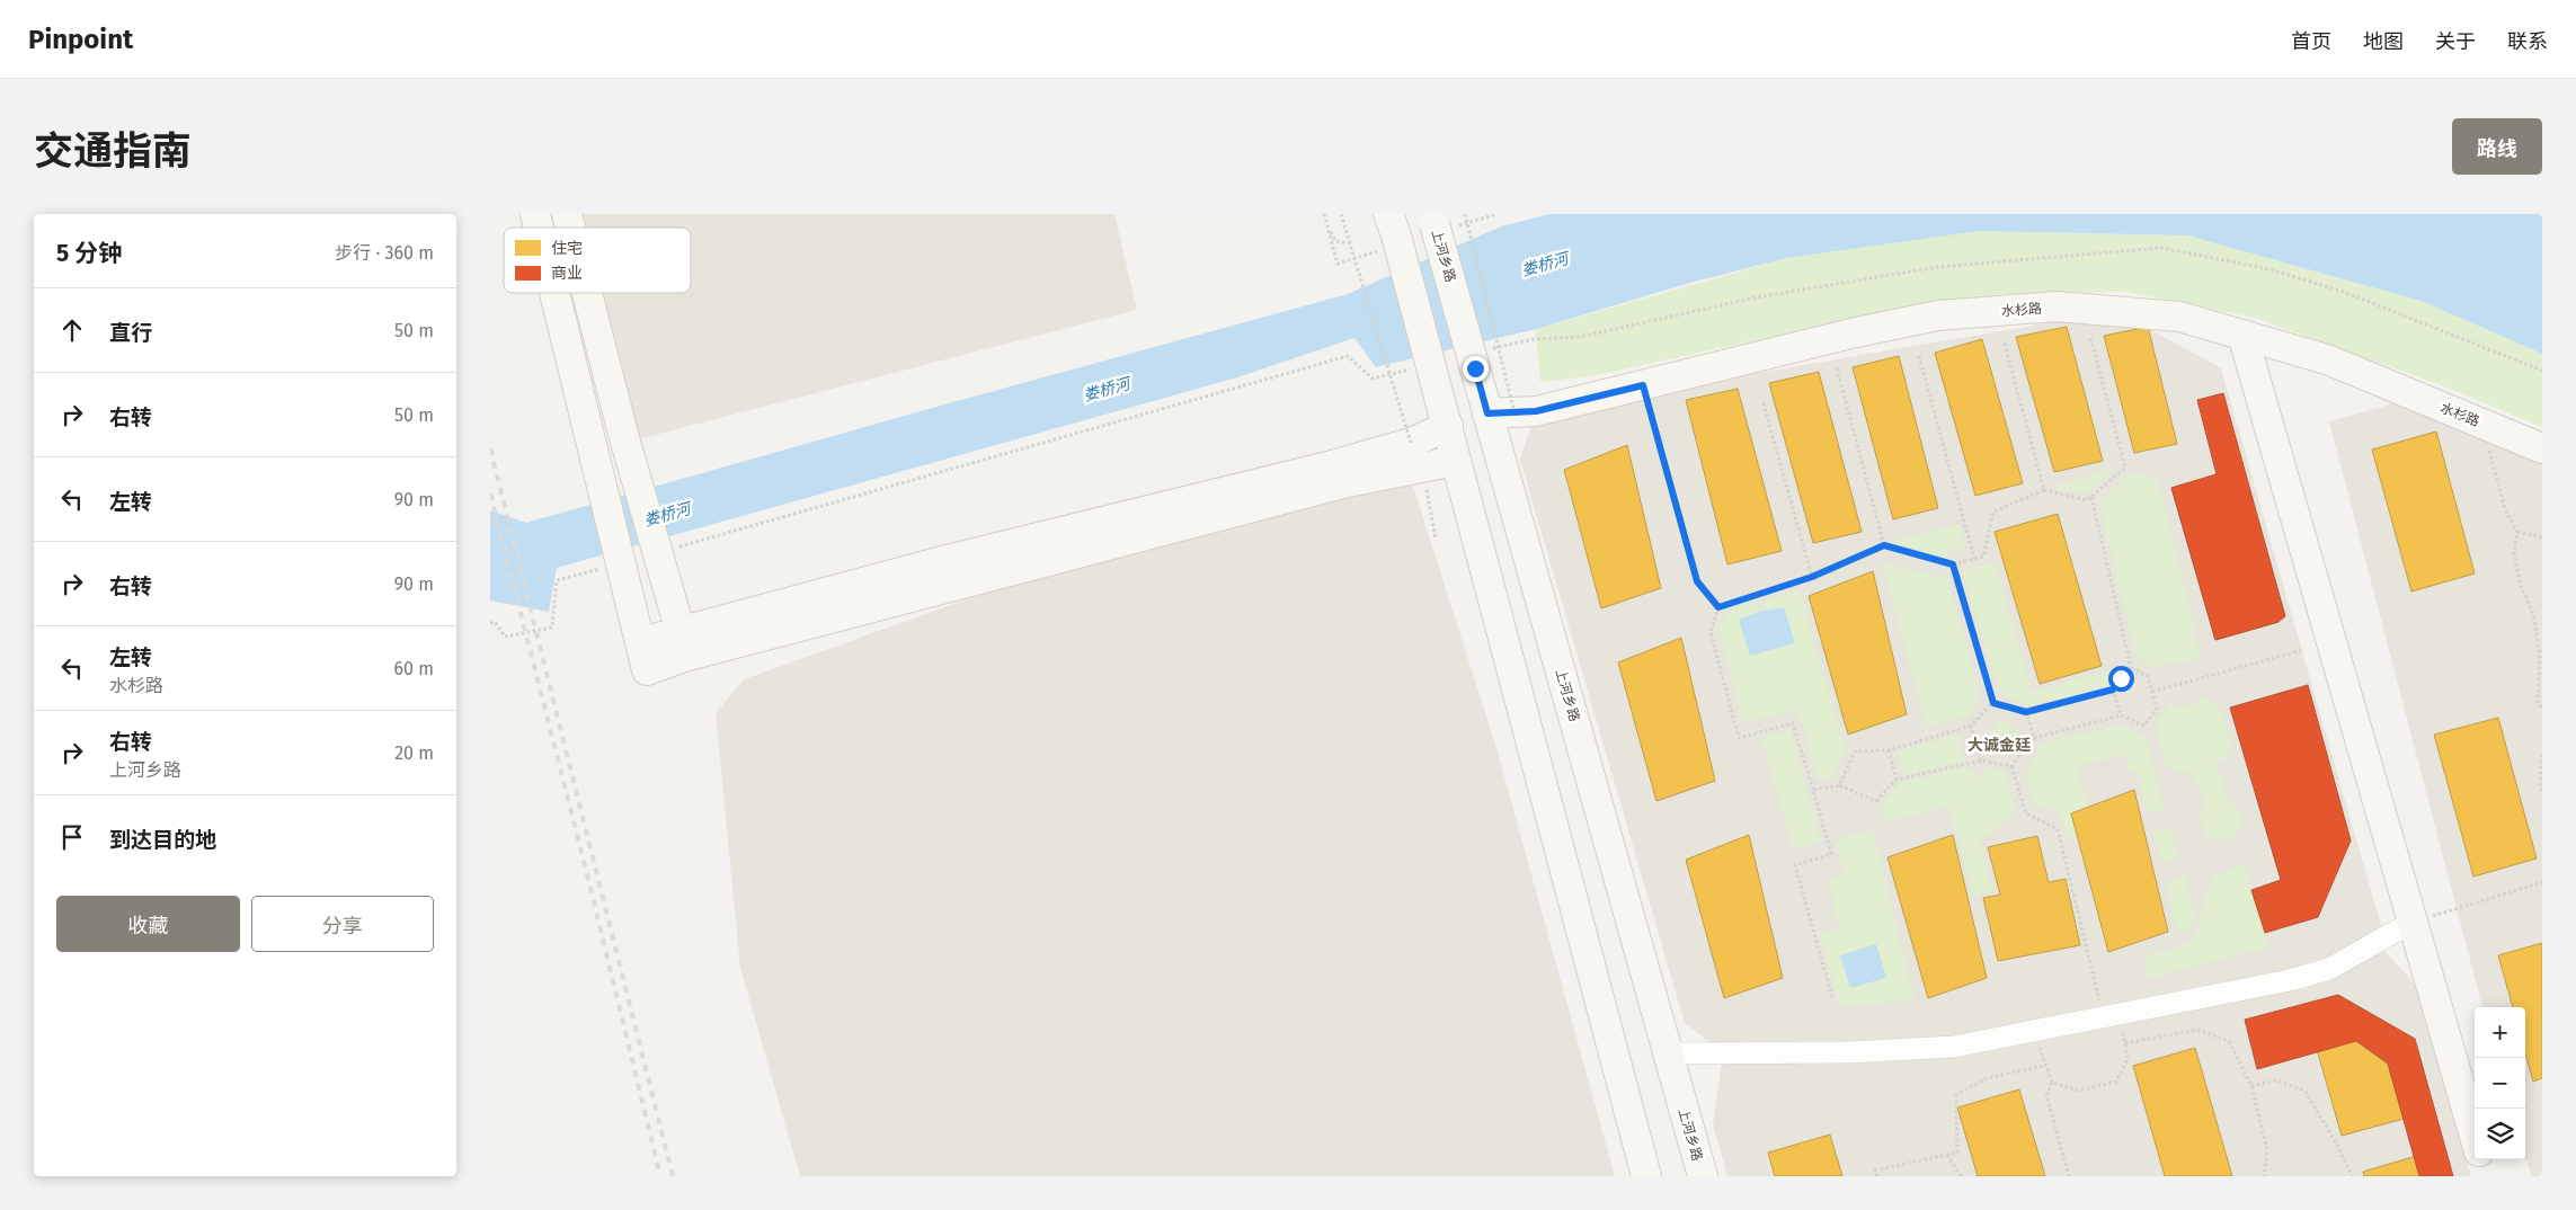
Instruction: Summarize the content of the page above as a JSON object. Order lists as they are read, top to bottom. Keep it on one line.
{"streets":{"street":["上河乡路","水杉路"]},"crossings":[["上河乡路","水杉路"]],"districts":["大诚金廷"],"water":["娄桥河"],"legend":["住宅","商业"],"page":{"header":"Pinpoint","nav":["首页","地图","关于","联系"],"title":"交通指南","buttons":["路线",["收藏","分享"]],"heading":["5 分钟","步行 · 360 m"],"list":[["直行","50 m"],["右转","50 m"],["左转","90 m"],["右转","90 m"],["左转","水杉路","60 m"],["右转","上河乡路","20 m"],"到达目的地"],"map_buttons":["+","−"]}}
